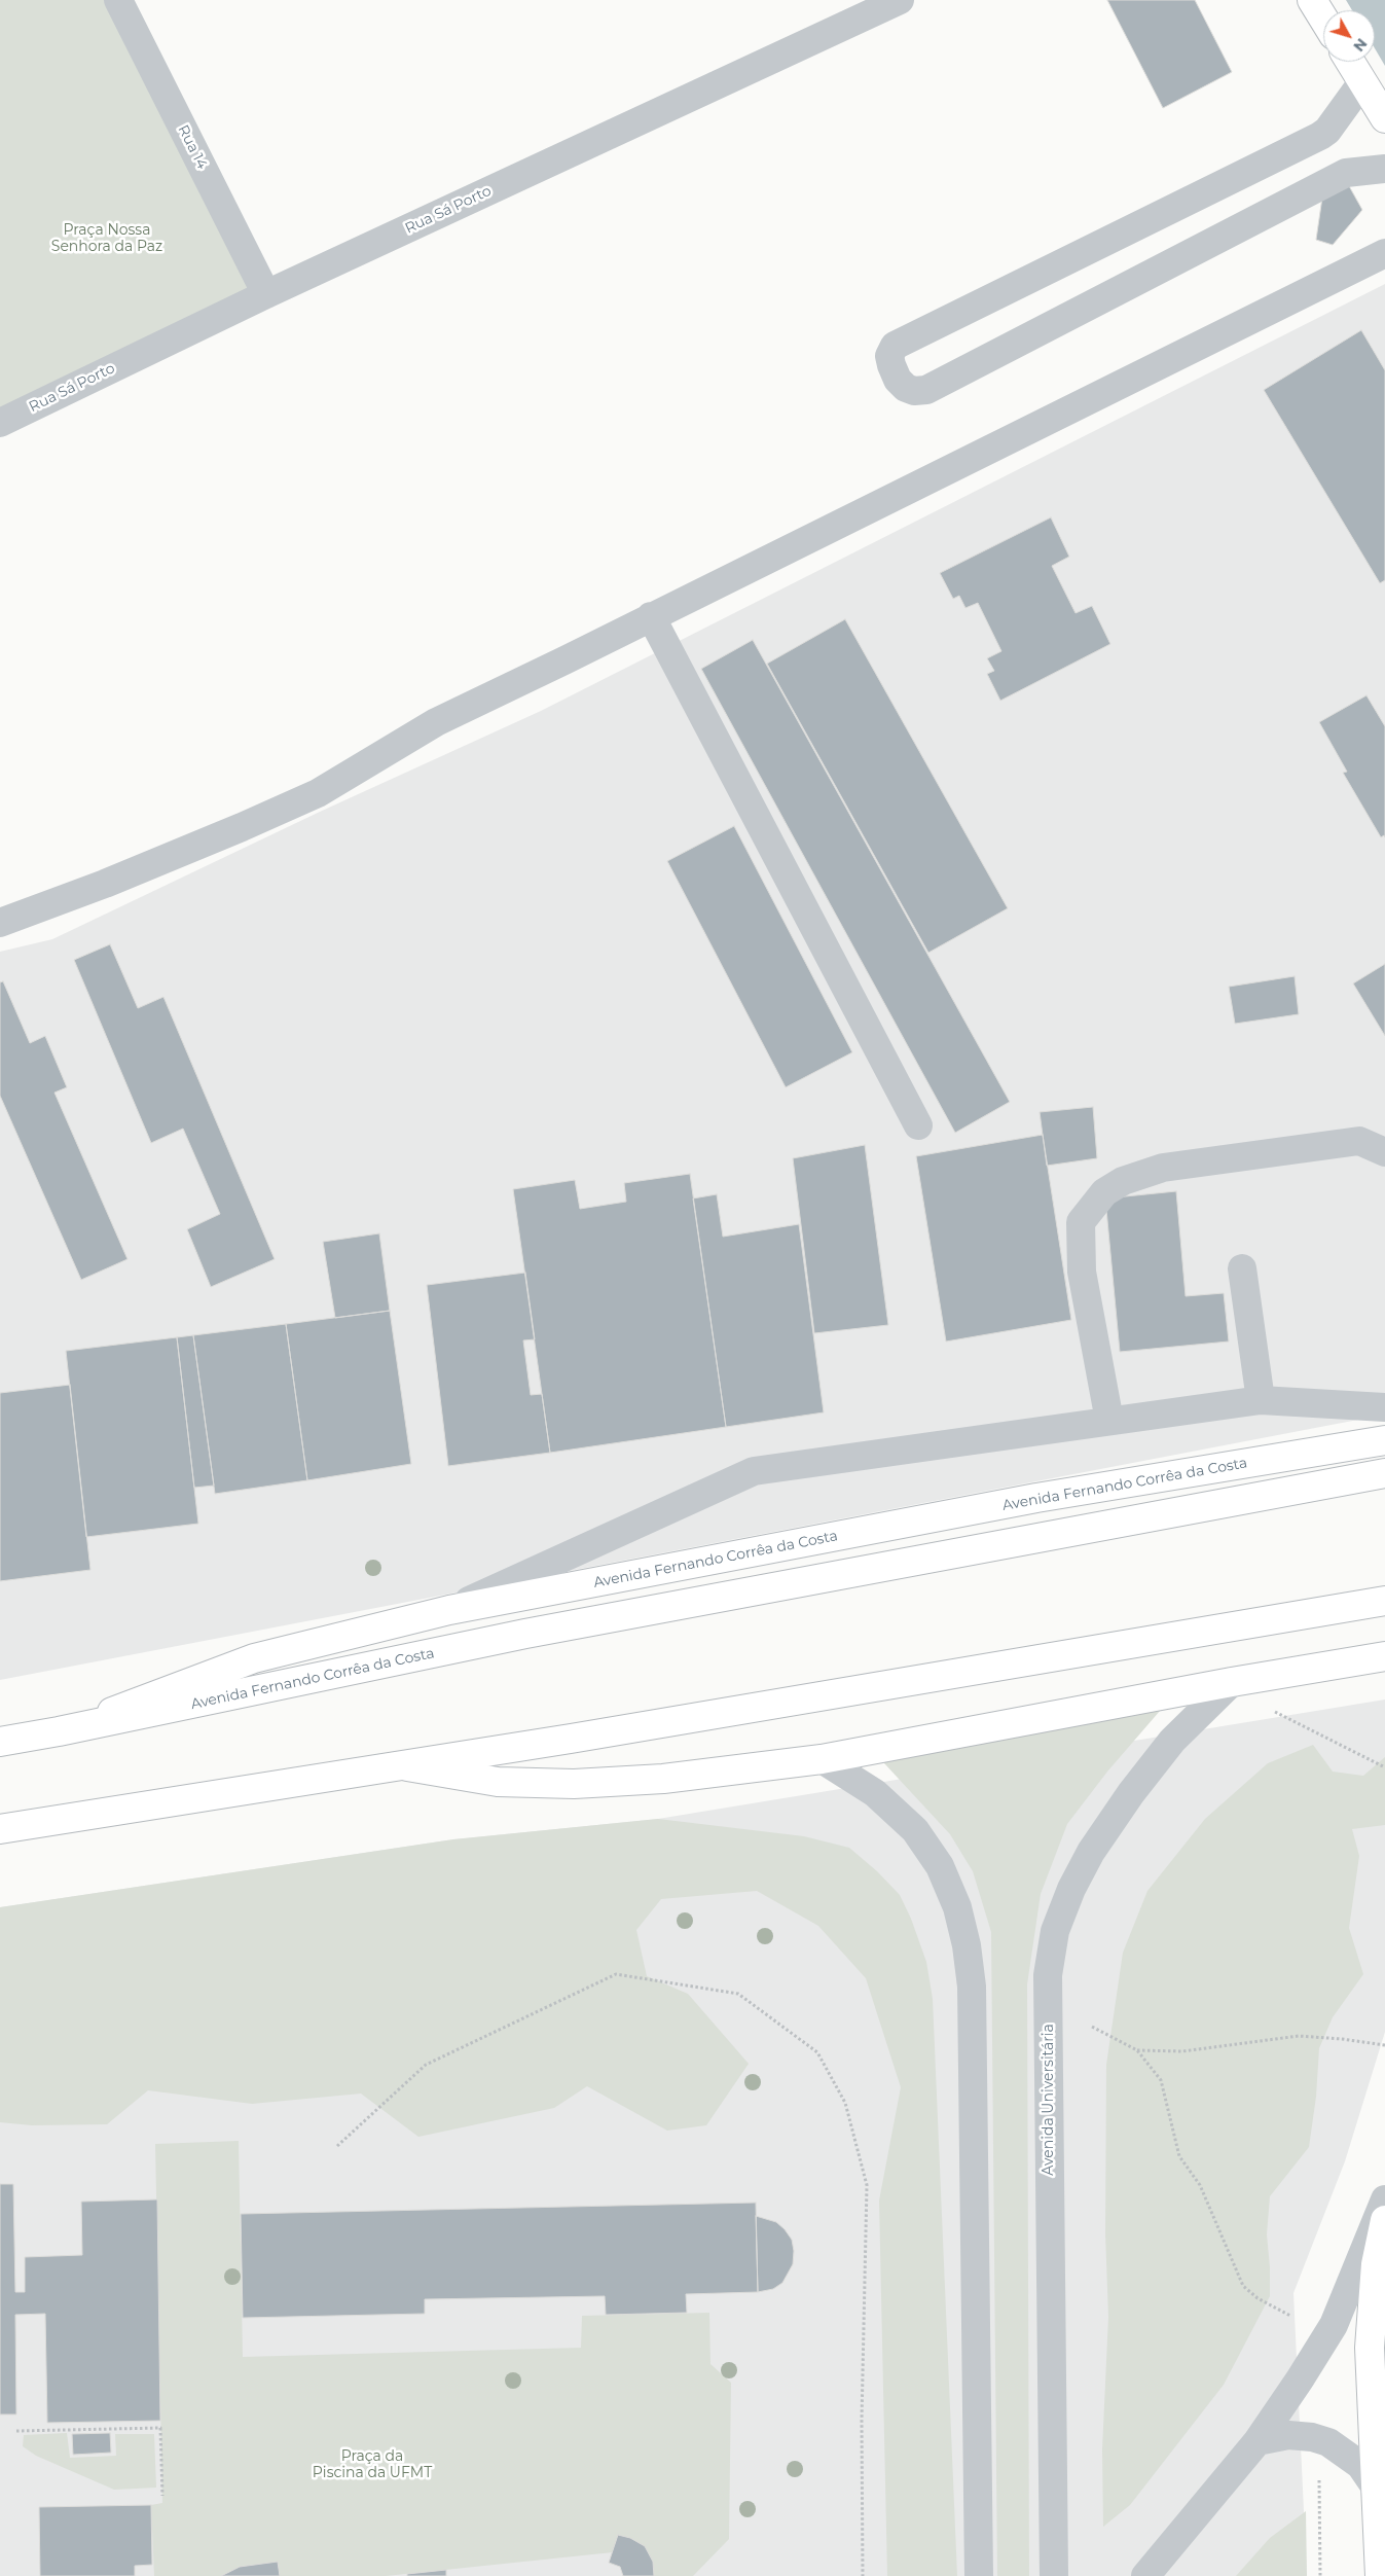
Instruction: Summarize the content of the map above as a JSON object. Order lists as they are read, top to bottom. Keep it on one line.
{"streets":{"main road":["Avenida Fernando Corrêa da Costa"],"street":["Rua 14","Rua Sá Porto","Avenida Universitária"]},"crossings":[["Rua 14","Rua Sá Porto"]],"parks":["Praça Nossa Senhora da Paz","Praça da Piscina da UFMT"],"north":"bottom right"}
